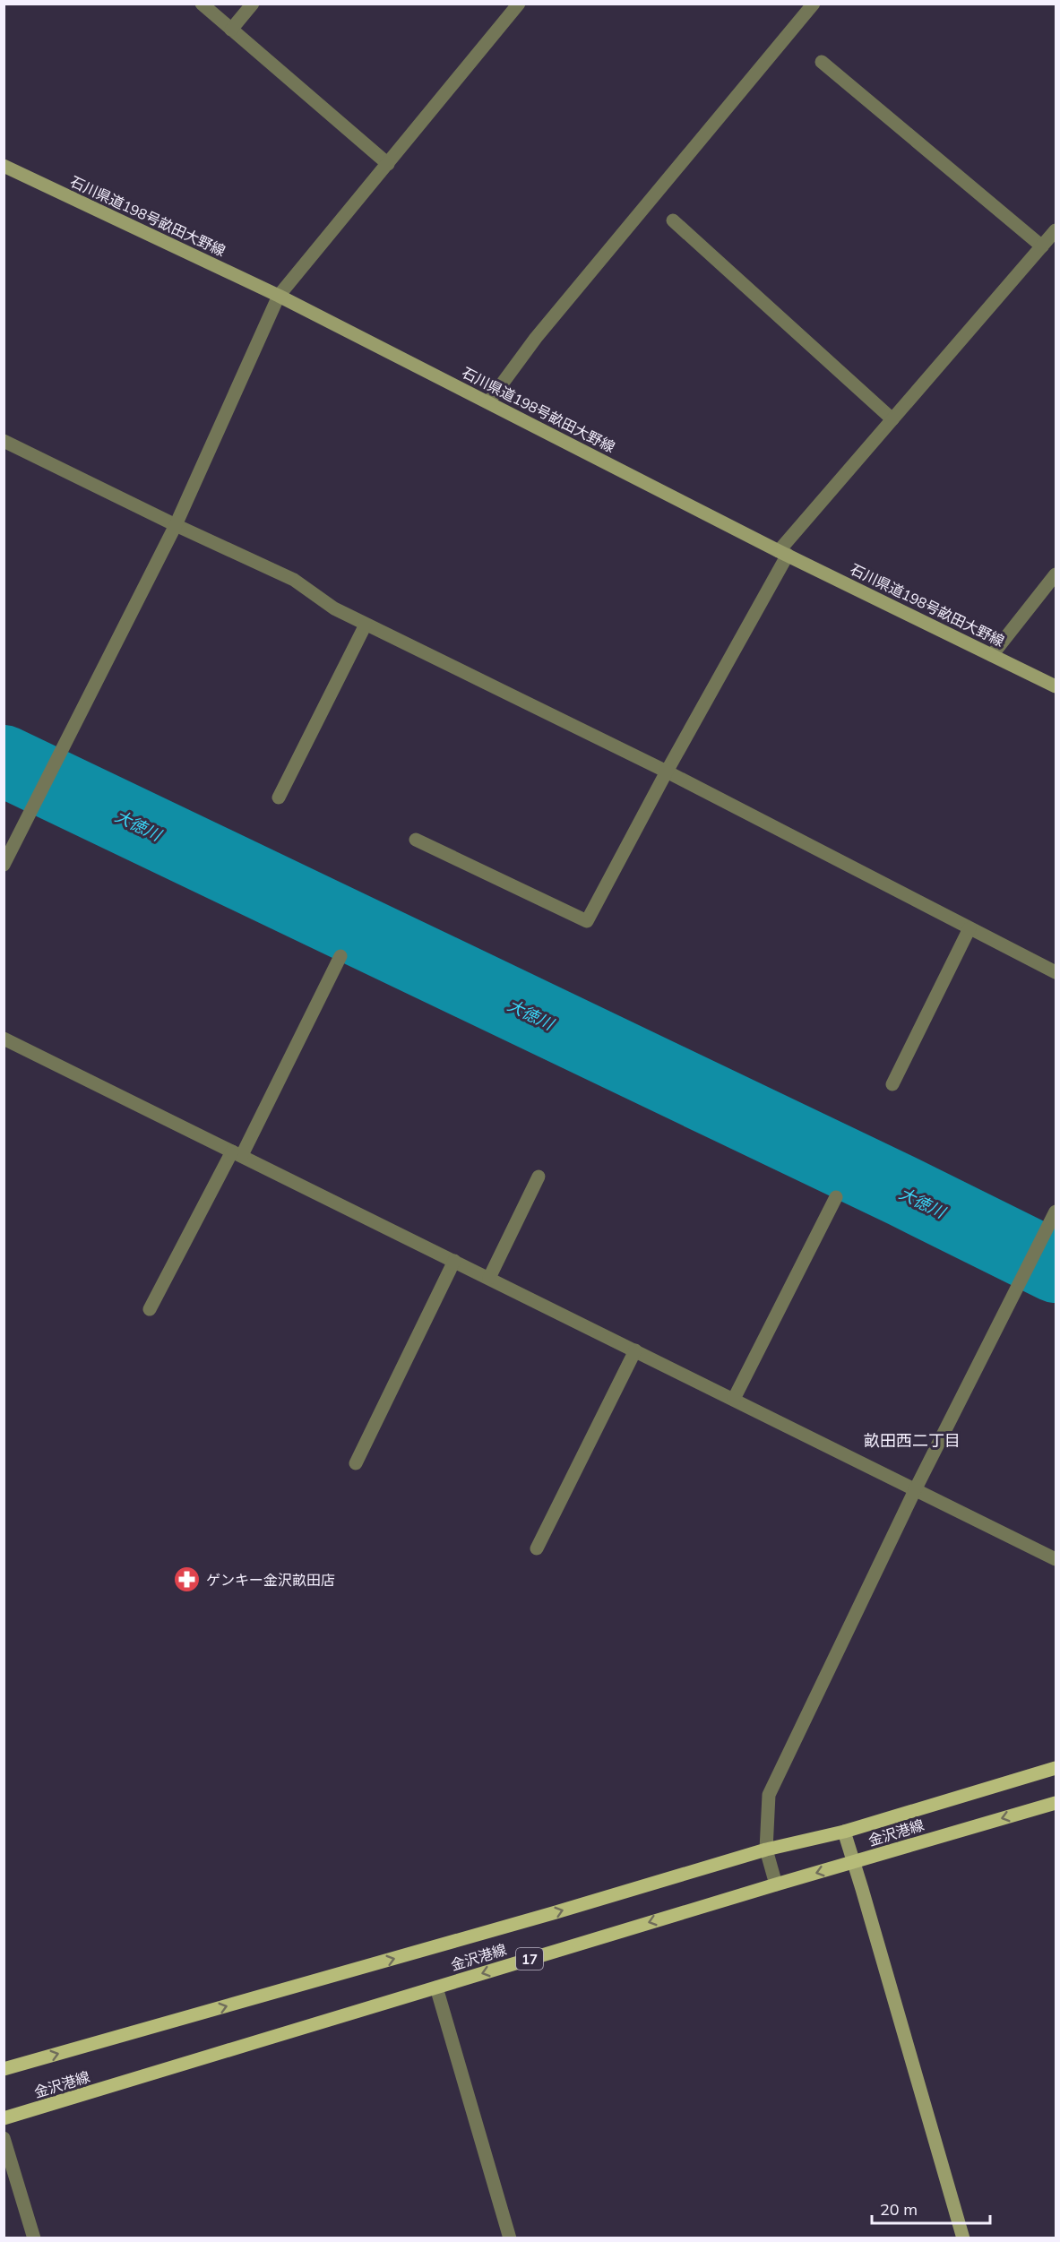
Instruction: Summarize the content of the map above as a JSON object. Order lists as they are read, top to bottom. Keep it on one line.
{"streets":{"main road":["石川県道198号畝田大野線","金沢港線","17"]},"districts":["畝田西二丁目"],"water":["大徳川"],"places":{"pharmacy":["ゲンキー金沢畝田店"]},"scale_bar":"20 m"}
